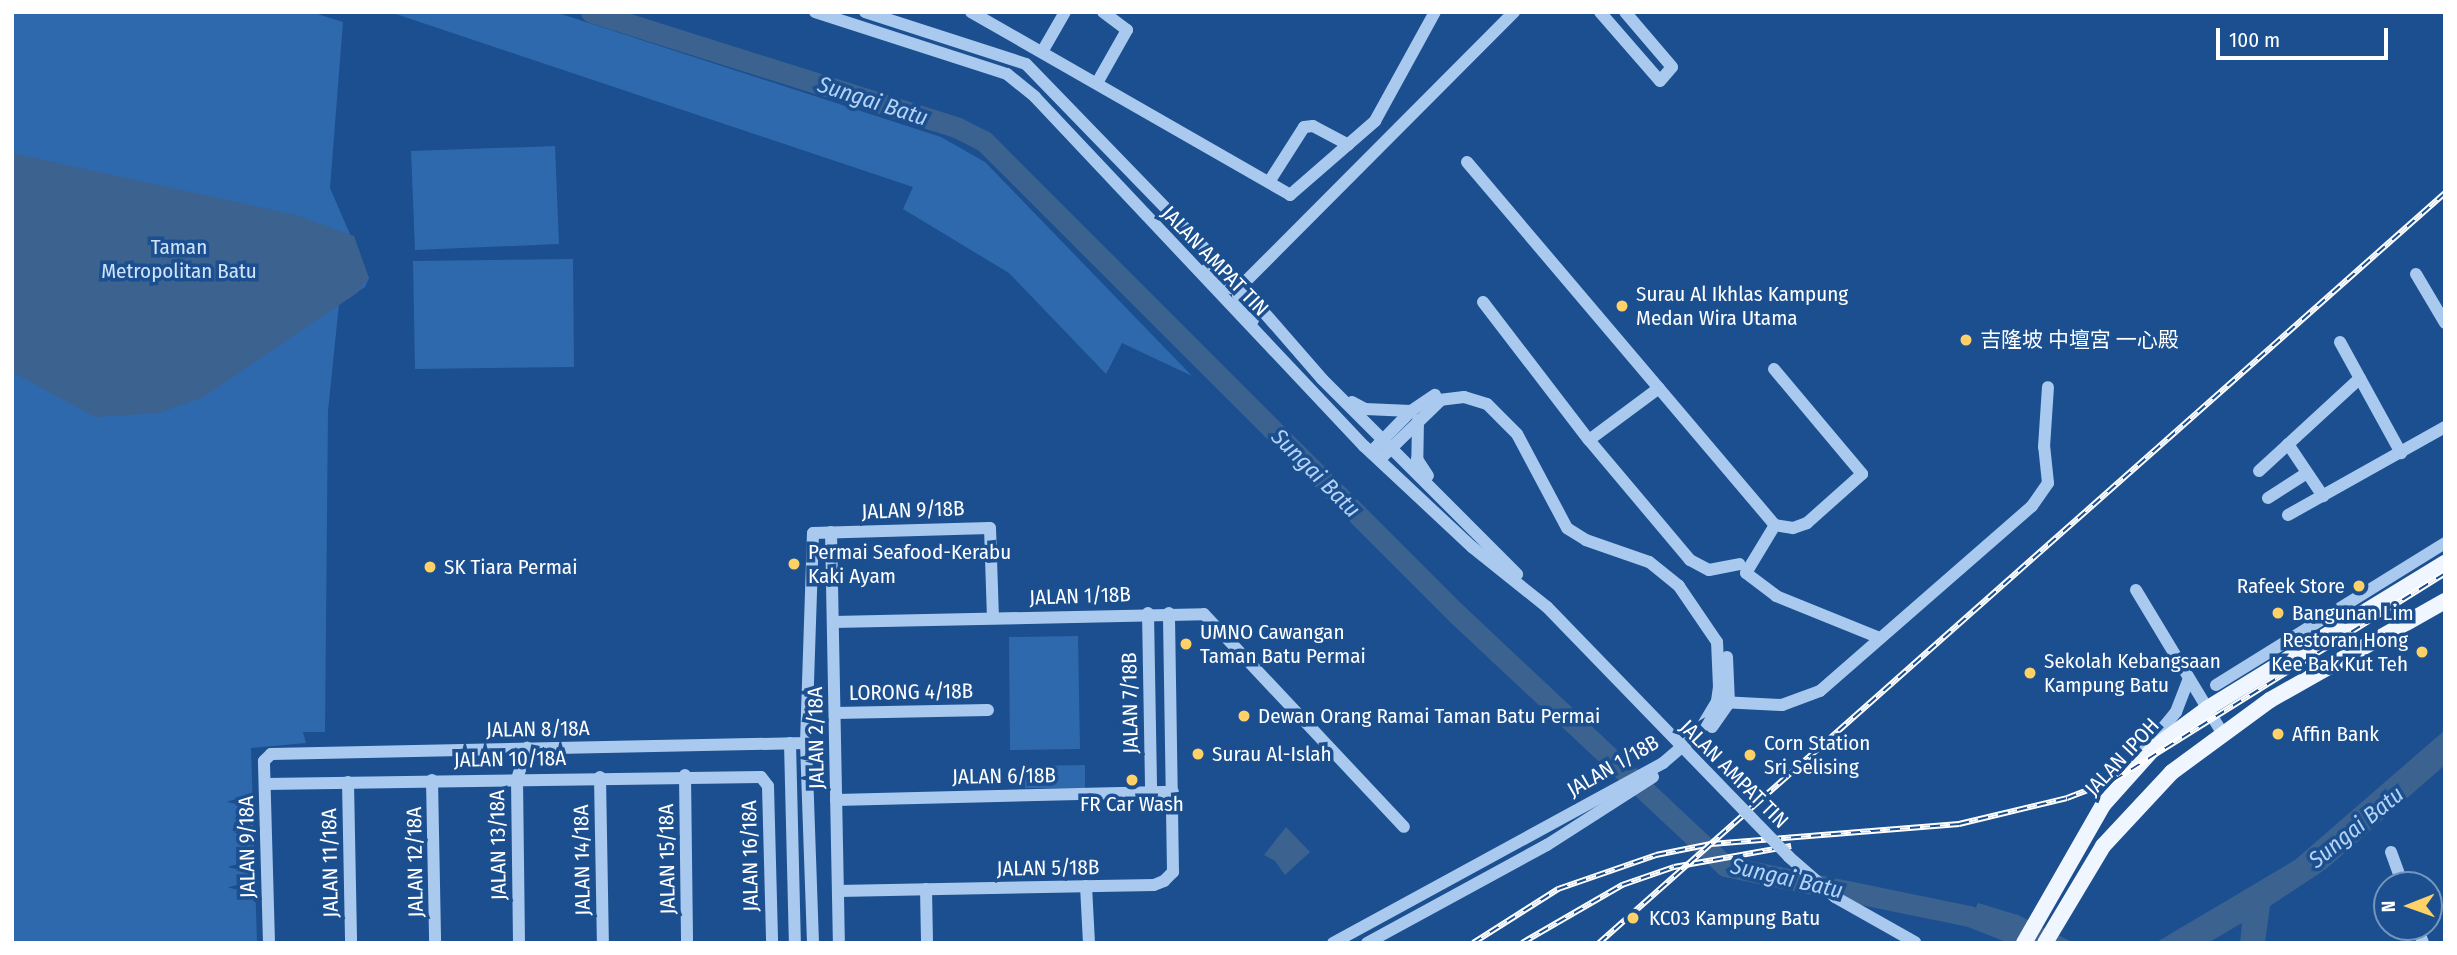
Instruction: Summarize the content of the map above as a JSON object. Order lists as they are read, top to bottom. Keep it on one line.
{"streets":{"main road":["JALAN IPOH"],"street":["JALAN AMPAT TIN","JALAN 9/18B","JALAN 1/18B","LORONG 4/18B","JALAN 7/18B","JALAN 8/18A","JALAN 2/18A","JALAN 10/18A","JALAN 6/18B","JALAN 13/18A","JALAN 9/18A","JALAN 16/18A","JALAN 15/18A","JALAN 14/18A","JALAN 12/18A","JALAN 11/18A","JALAN 5/18B"]},"crossings":[["JALAN 9/18B","JALAN 1/18B"],["JALAN 9/18B","JALAN 2/18A"],["JALAN 1/18B","JALAN 7/18B"],["JALAN 1/18B","JALAN 2/18A"],["LORONG 4/18B","JALAN 2/18A"],["JALAN 7/18B","JALAN 6/18B"],["JALAN 7/18B","JALAN 5/18B"],["JALAN 8/18A","JALAN 2/18A"],["JALAN 8/18A","JALAN 13/18A"],["JALAN 8/18A","JALAN 9/18A"],["JALAN 2/18A","JALAN 6/18B"],["JALAN 2/18A","JALAN 5/18B"],["JALAN 10/18A","JALAN 13/18A"],["JALAN 10/18A","JALAN 9/18A"],["JALAN 10/18A","JALAN 16/18A"],["JALAN 10/18A","JALAN 15/18A"],["JALAN 10/18A","JALAN 14/18A"],["JALAN 10/18A","JALAN 12/18A"],["JALAN 10/18A","JALAN 11/18A"],["JALAN 6/18B","JALAN 5/18B"]],"water":["Sungai Batu"],"parks":["Taman Metropolitan Batu"],"places":["Surau Al Ikhlas Kampung Medan Wira Utama","吉隆坡 中壇宮 一心殿","Permai Seafood-Kerabu Kaki Ayam","SK Tiara Permai","Rafeek Store","Bangunan Lim","UMNO Cawangan Taman Batu Permai","Restoran Hong Kee Bak Kut Teh","Sekolah Kebangsaan Kampung Batu","Dewan Orang Ramai Taman Batu Permai","Affin Bank","Surau Al-Islah","Corn Station Sri Selising","FR Car Wash","KC03 Kampung Batu"],"scale_bar":"100 m","north":"left"}
